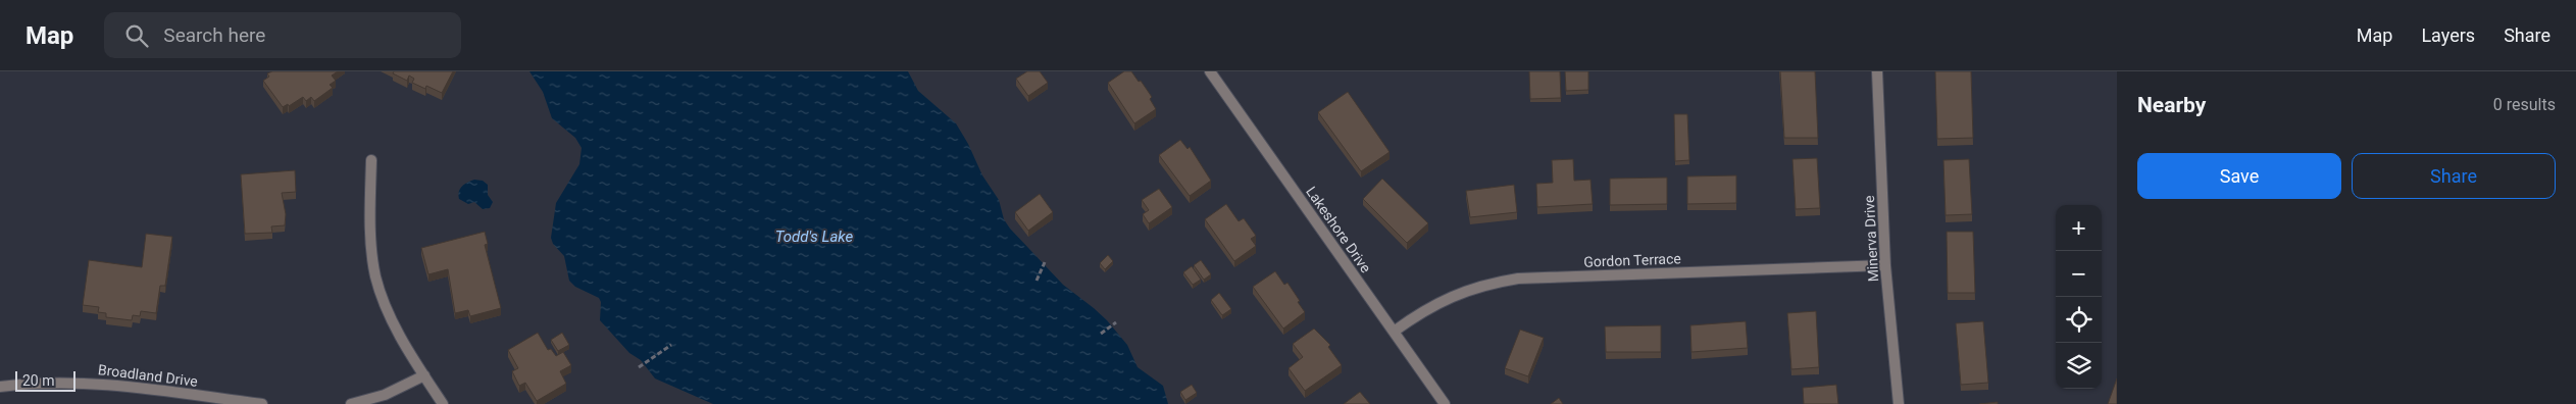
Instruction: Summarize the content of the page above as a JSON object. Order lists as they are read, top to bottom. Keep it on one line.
{"streets":{"street":["Lakeshore Drive","Minerva Drive","Gordon Terrace","Broadland Drive"]},"crossings":[["Lakeshore Drive","Gordon Terrace"],["Minerva Drive","Gordon Terrace"]],"water":["Todd's Lake"],"scale_bar":"20 m","page":{"header":"Map","search":"Search here","nav":["Map","Layers","Share"],"heading":["Nearby","0 results"],"buttons":["Save","Share"],"map_buttons":["+","−"],"scale":"20 m"}}
